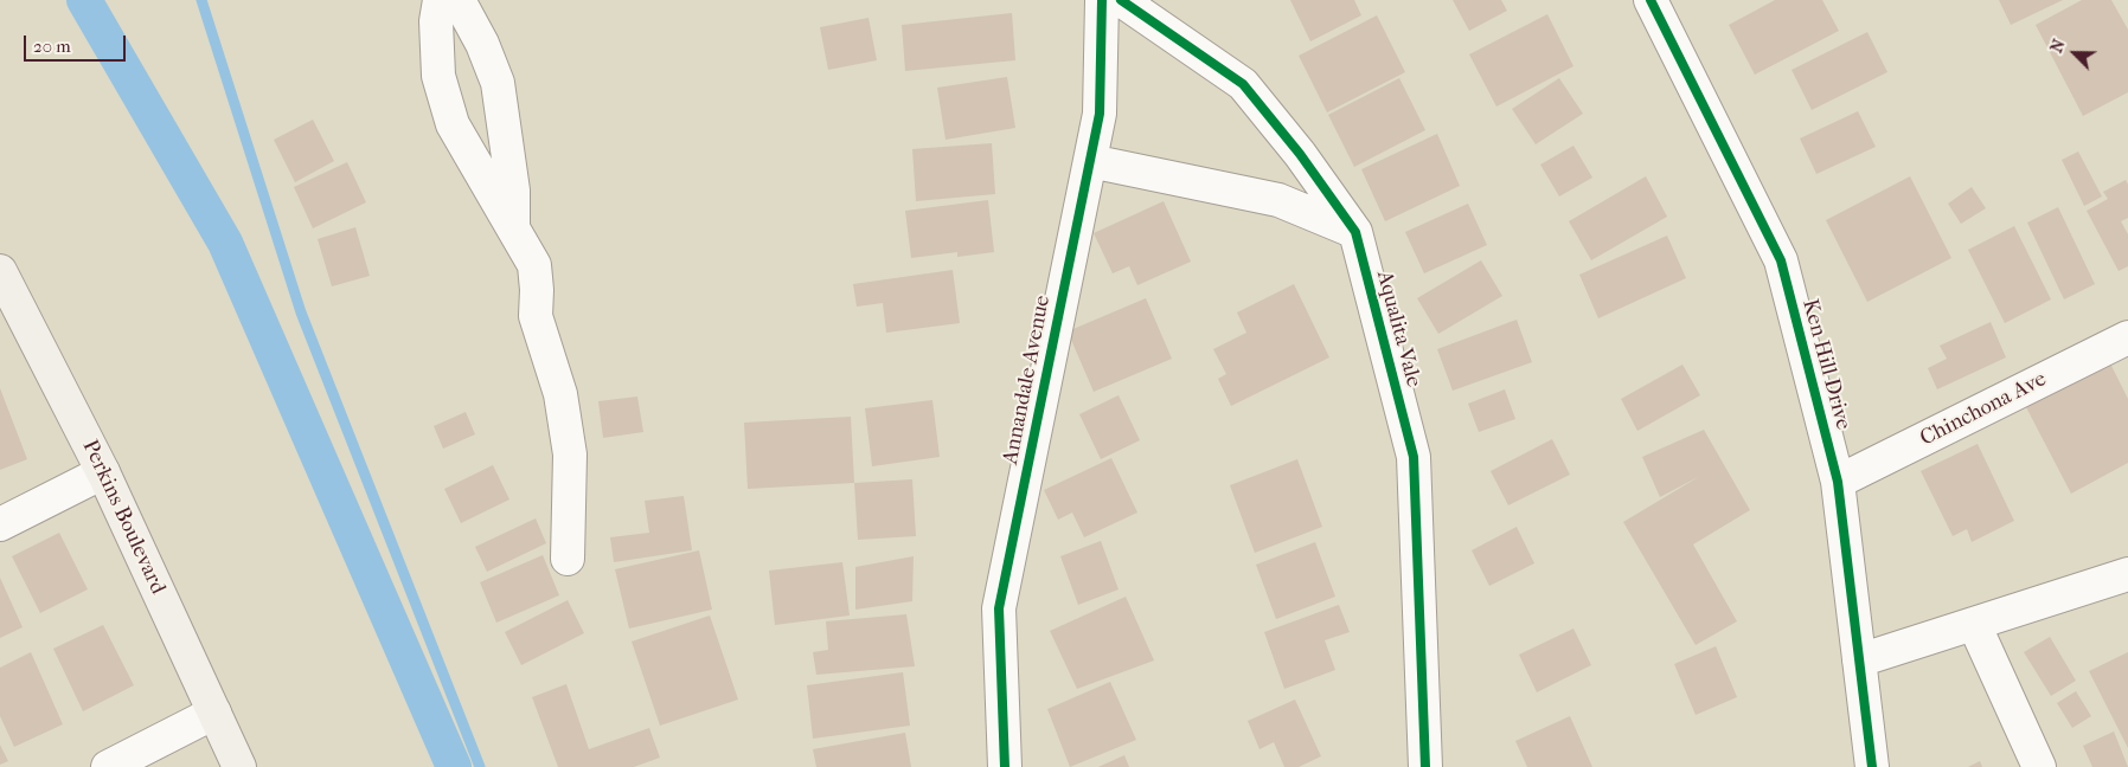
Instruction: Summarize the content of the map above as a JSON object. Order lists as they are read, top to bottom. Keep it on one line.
{"streets":{"street":["Aqualita Vale","Ken Hill Drive","Annandale Avenue","Chinchona Ave","Perkins Boulevard"]},"crossings":[["Ken Hill Drive","Chinchona Ave"]],"scale_bar":"20 m","north":"top left"}
